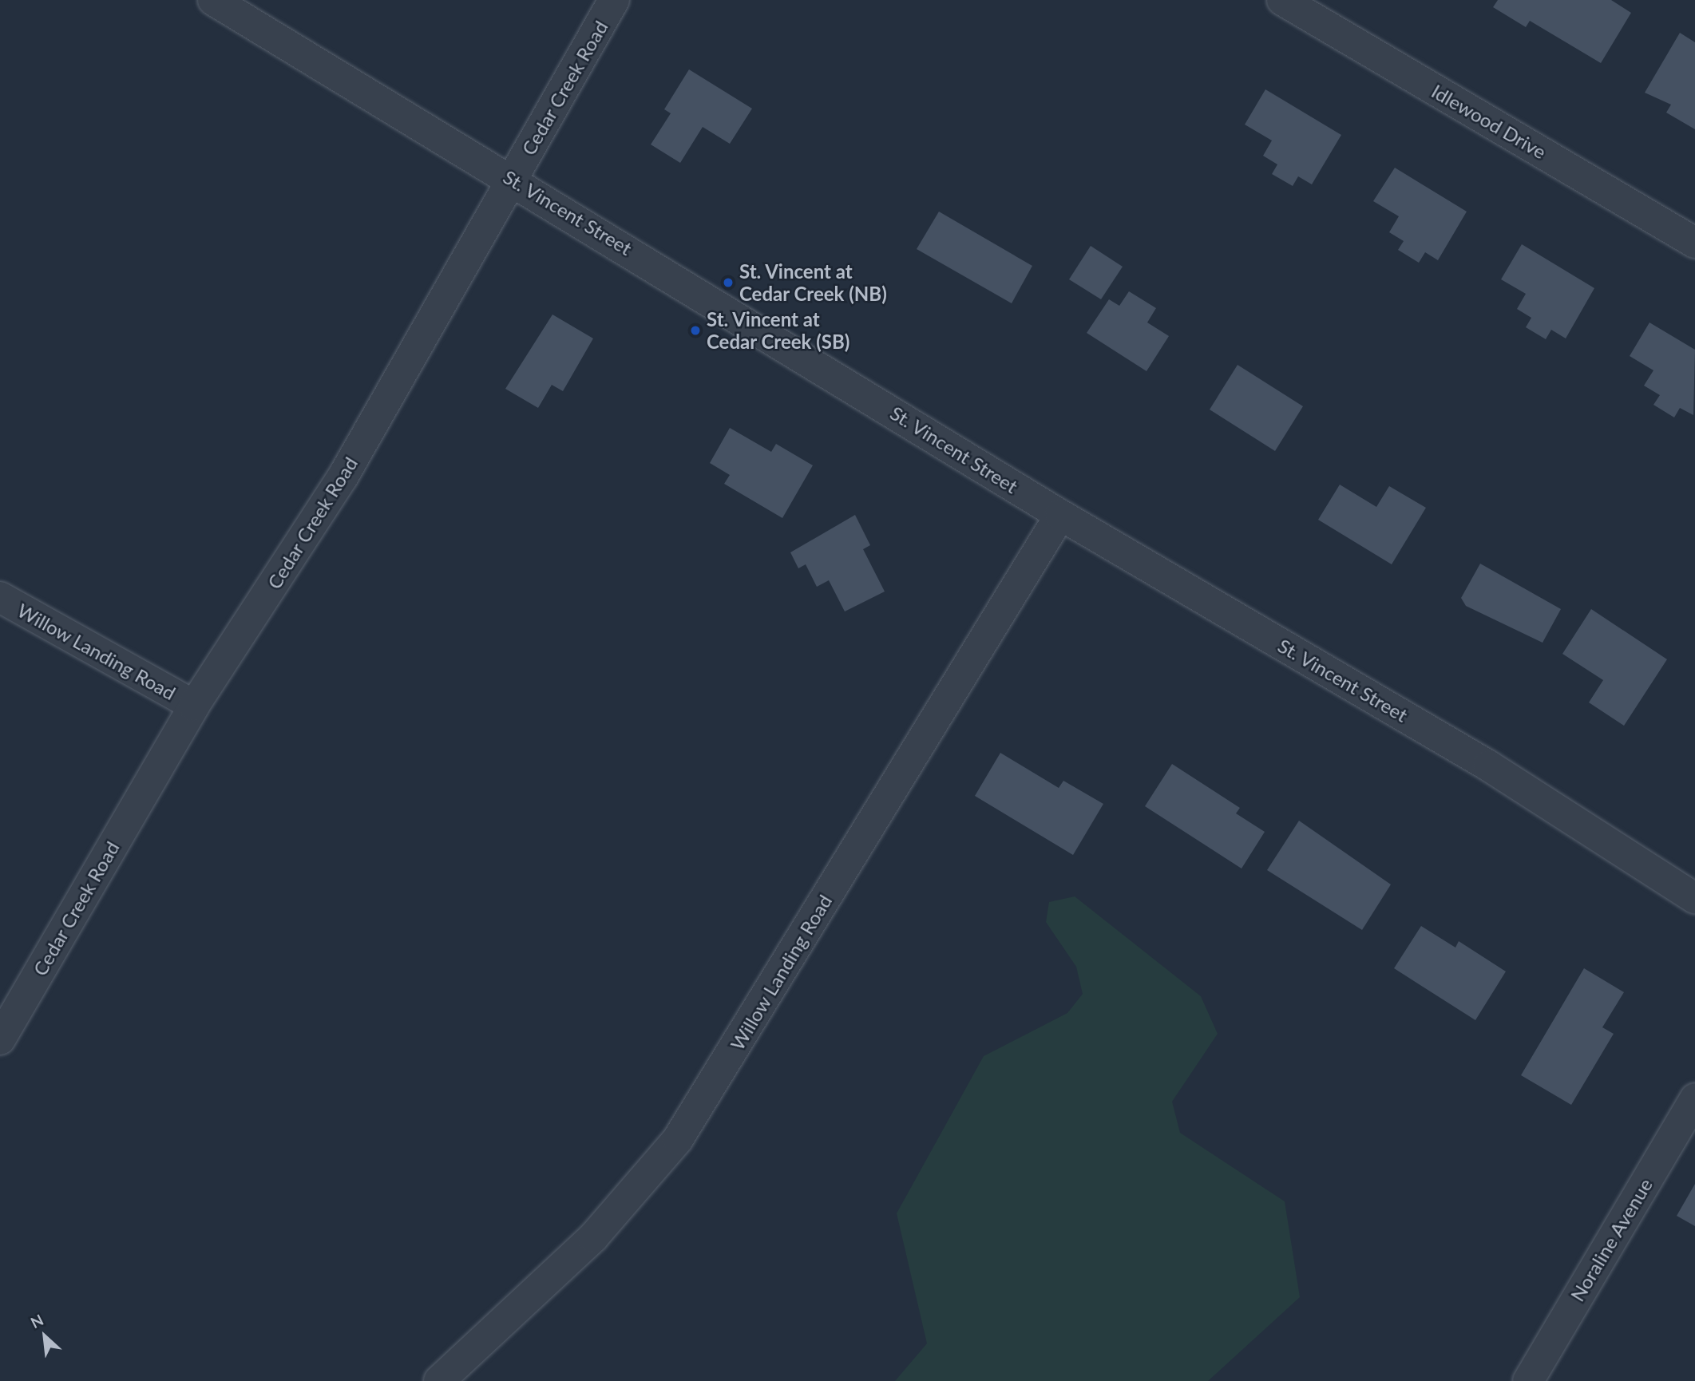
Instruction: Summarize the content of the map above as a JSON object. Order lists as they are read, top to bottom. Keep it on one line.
{"streets":{"street":["Cedar Creek Road","Idlewood Drive","St. Vincent Street","Willow Landing Road","Noraline Avenue"]},"crossings":[["Cedar Creek Road","St. Vincent Street"],["Cedar Creek Road","Willow Landing Road"],["St. Vincent Street","Willow Landing Road"]],"places":["St. Vincent at Cedar Creek (NB)","St. Vincent at Cedar Creek (SB)"],"north":"top left"}
